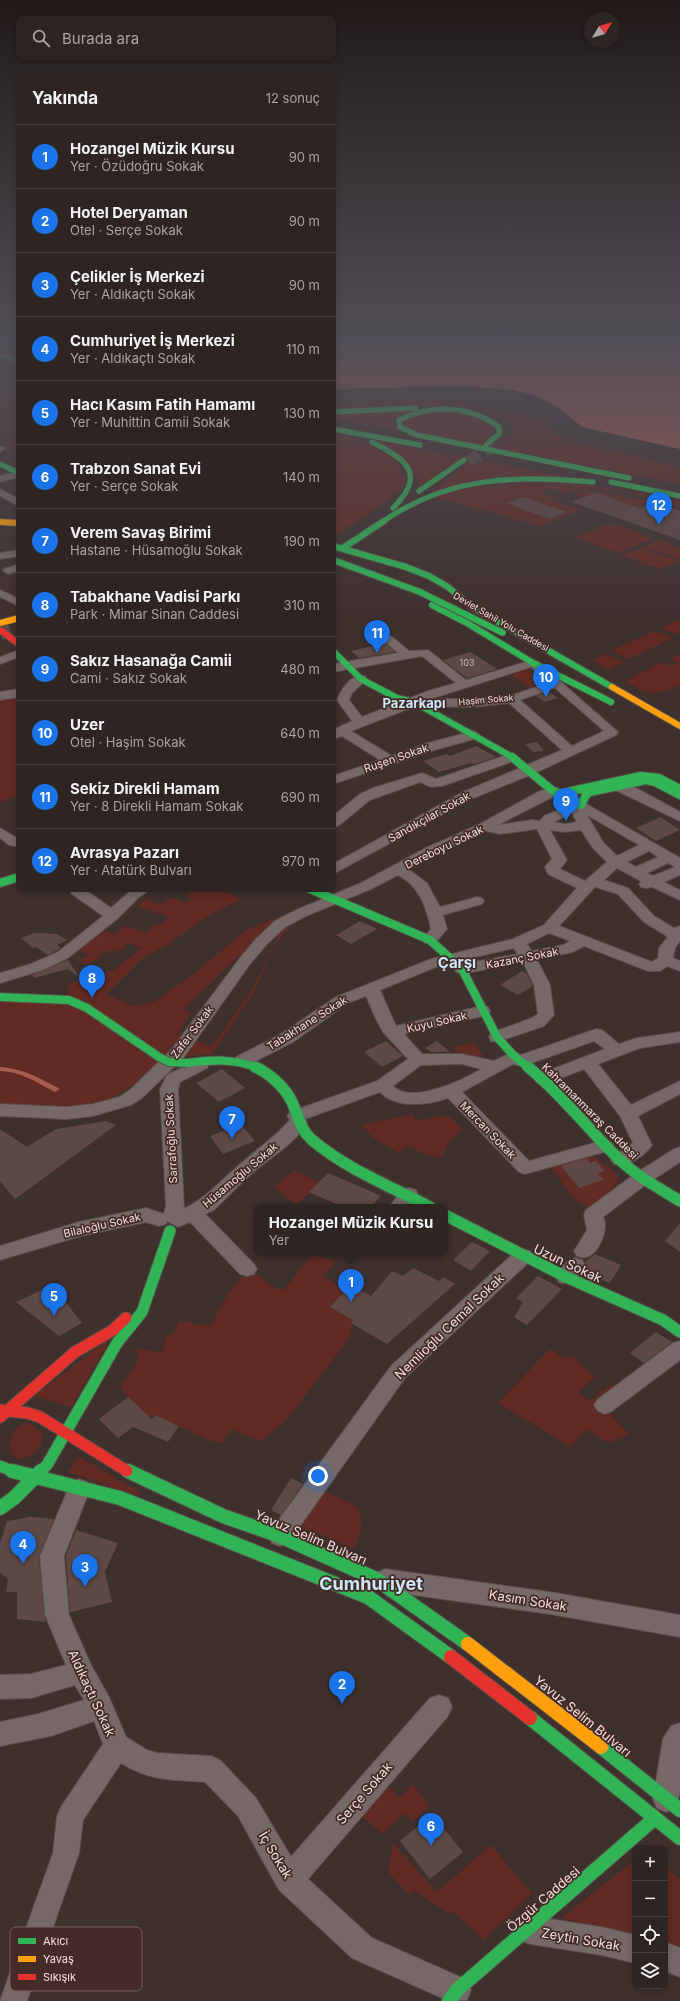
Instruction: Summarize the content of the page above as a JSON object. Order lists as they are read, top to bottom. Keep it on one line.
{"streets":{"main road":["Devlet Sahil Yolu Caddesi","Tabakhane Sokak","Kahramanmaraş Caddesi","Uzun Sokak","Yavuz Selim Bulvarı","Özgür Caddesi"],"street":["Haşim Sokak","Ruşen Sokak","Sandıkçılar Sokak","Dereboyu Sokak","Kazanç Sokak","Kuyu Sokak","Zafer Sokak","Mercan Sokak","Sarrafoğlu Sokak","Hüsamoğlu Sokak","Bilaloğlu Sokak","Nemlioğlu Cemal Sokak","Kasım Sokak","Aldıkaçtı Sokak","Serçe Sokak","İç Sokak","Zeytin Sokak"]},"crossings":[["Haşim Sokak","Sandıkçılar Sokak"],["Dereboyu Sokak","Zafer Sokak"],["Dereboyu Sokak","Kahramanmaraş Caddesi"],["Kazanç Sokak","Kahramanmaraş Caddesi"],["Kuyu Sokak","Kahramanmaraş Caddesi"],["Tabakhane Sokak","Kahramanmaraş Caddesi"],["Tabakhane Sokak","Sarrafoğlu Sokak"],["Zafer Sokak","Kahramanmaraş Caddesi"],["Kahramanmaraş Caddesi","Mercan Sokak"],["Sarrafoğlu Sokak","Hüsamoğlu Sokak"],["Sarrafoğlu Sokak","Bilaloğlu Sokak"],["Hüsamoğlu Sokak","Bilaloğlu Sokak"],["Uzun Sokak","Nemlioğlu Cemal Sokak"],["Nemlioğlu Cemal Sokak","Yavuz Selim Bulvarı"],["Yavuz Selim Bulvarı","Kasım Sokak"],["Yavuz Selim Bulvarı","Aldıkaçtı Sokak"],["Yavuz Selim Bulvarı","Özgür Caddesi"],["Aldıkaçtı Sokak","İç Sokak"],["Serçe Sokak","İç Sokak"],["İç Sokak","Özgür Caddesi"],["Özgür Caddesi","Zeytin Sokak"]],"districts":["Pazarkapı","Çarşı","Cumhuriyet"],"house_numbers":["103"],"legend":["Akıcı","Yavaş","Sıkışık"],"north":"top right","page":{"search":"Burada ara","heading":["Yakında","12 sonuç"],"list":[{"mark":"1","name":"Hozangel Müzik Kursu","note":"Yer · Özüdoğru Sokak","value":"90 m"},{"mark":"2","name":"Hotel Deryaman","note":"Otel · Serçe Sokak","value":"90 m"},{"mark":"3","name":"Çelikler İş Merkezi","note":"Yer · Aldıkaçtı Sokak","value":"90 m"},{"mark":"4","name":"Cumhuriyet İş Merkezi","note":"Yer · Aldıkaçtı Sokak","value":"110 m"},{"mark":"5","name":"Hacı Kasım Fatih Hamamı","note":"Yer · Muhittin Camii Sokak","value":"130 m"},{"mark":"6","name":"Trabzon Sanat Evi","note":"Yer · Serçe Sokak","value":"140 m"},{"mark":"7","name":"Verem Savaş Birimi","note":"Hastane · Hüsamoğlu Sokak","value":"190 m"},{"mark":"8","name":"Tabakhane Vadisi Parkı","note":"Park · Mimar Sinan Caddesi","value":"310 m"},{"mark":"9","name":"Sakız Hasanağa Camii","note":"Cami · Sakız Sokak","value":"480 m"},{"mark":"10","name":"Uzer","note":"Otel · Haşim Sokak","value":"640 m"},{"mark":"11","name":"Sekiz Direkli Hamam","note":"Yer · 8 Direkli Hamam Sokak","value":"690 m"},{"mark":"12","name":"Avrasya Pazarı","note":"Yer · Atatürk Bulvarı","value":"970 m"}],"pins":["12","11","10","9","8","7","1","5","4","3","2","6"],"popup":["Hozangel Müzik Kursu","Yer"],"map_buttons":["+","−"]}}
